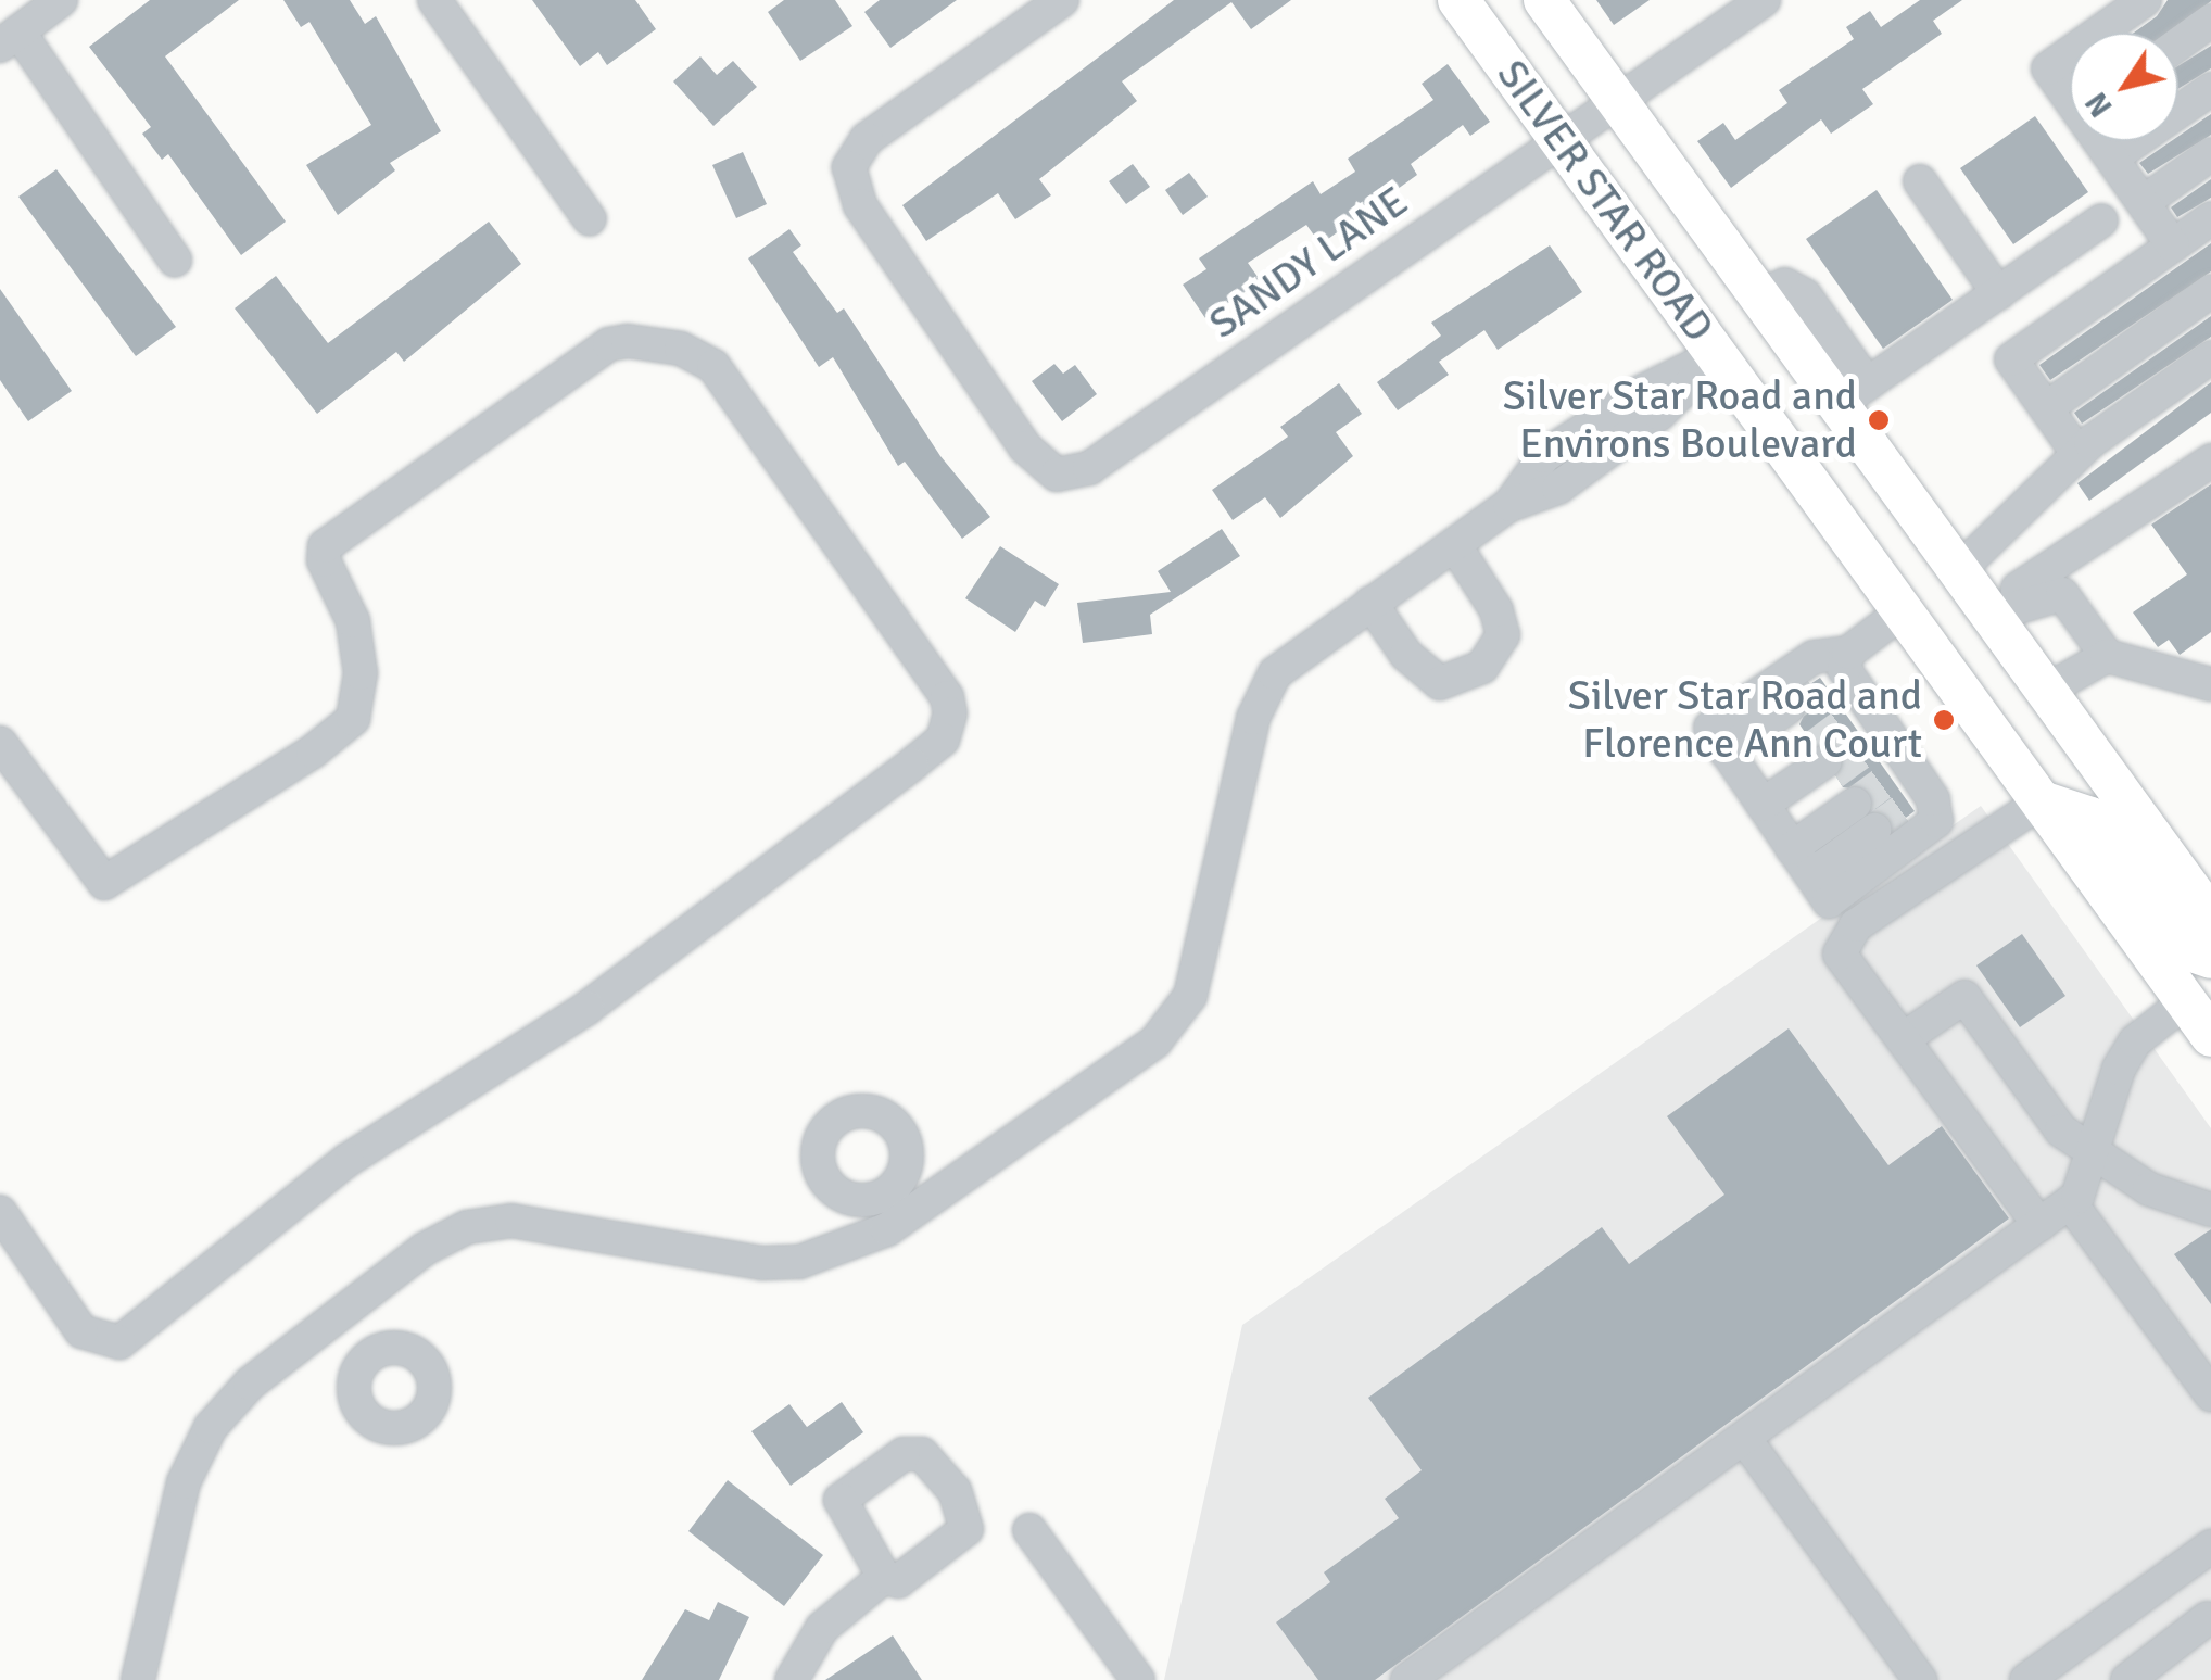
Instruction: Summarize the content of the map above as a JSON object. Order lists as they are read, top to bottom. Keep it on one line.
{"streets":{"main road":["SILVER STAR ROAD"],"street":["SANDY LANE"]},"crossings":[["SILVER STAR ROAD","SANDY LANE"]],"places":["Silver Star Road and Environs Boulevard","Silver Star Road and Florence Ann Court"],"north":"bottom left"}
